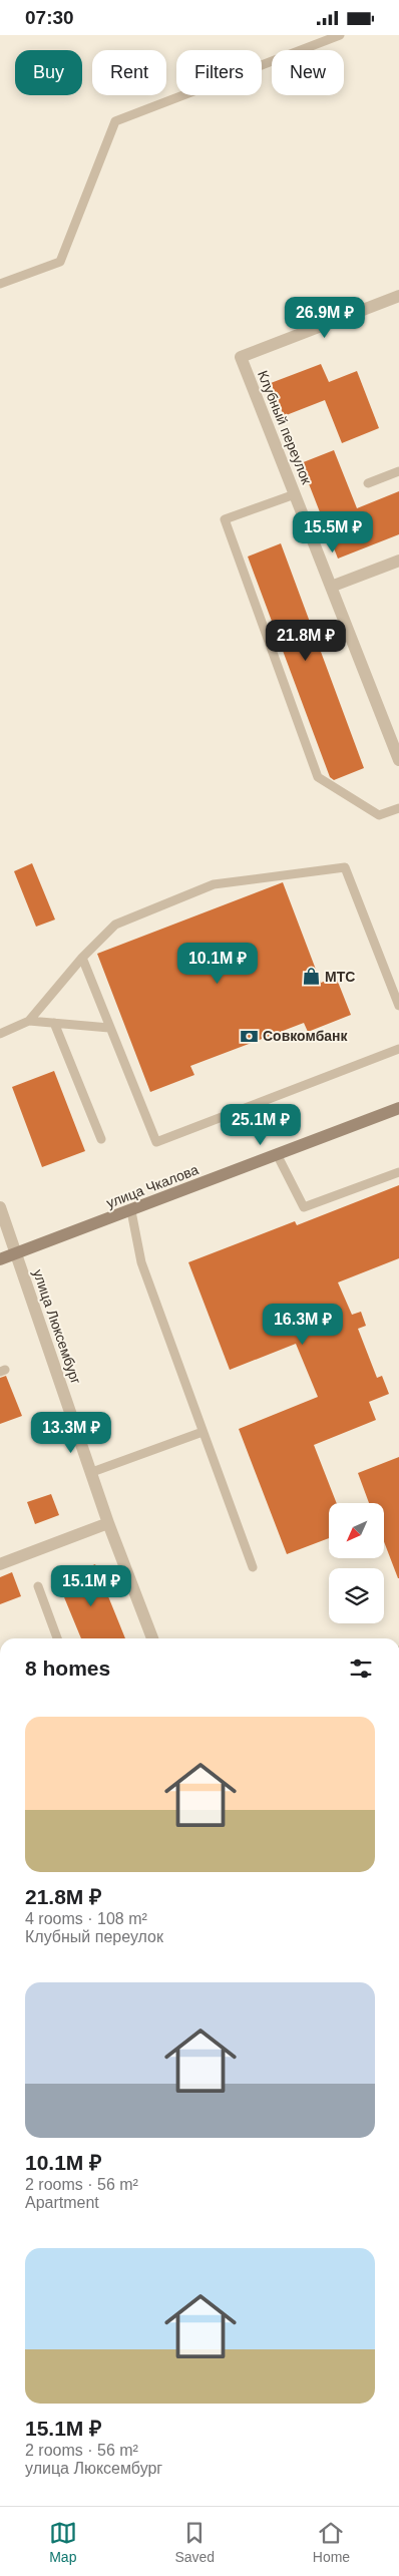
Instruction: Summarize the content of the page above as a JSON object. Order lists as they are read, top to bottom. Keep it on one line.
{"streets":{"street":["Клубный переулок","улица Чкалова","улица Люксембург"]},"crossings":[["улица Чкалова","улица Люксембург"]],"places":{"shop":["МТС"],"bank":["Совкомбанк"]},"north":"bottom left","page":{"status":"07:30","chip":["Buy","Rent","Filters","New"],"price":["26.9M ₽","15.5M ₽","21.8M ₽","10.1M ₽","25.1M ₽","16.3M ₽","13.3M ₽","15.1M ₽"],"heading":"8 homes","list":[{"name":"21.8M ₽","note":"4 rooms · 108 m² · Клубный переулок"},{"name":"10.1M ₽","note":"2 rooms · 56 m² · Apartment"},{"name":"15.1M ₽","note":"2 rooms · 56 m² · улица Люксембург"}],"tabs":["Map","Saved","Home"]}}
